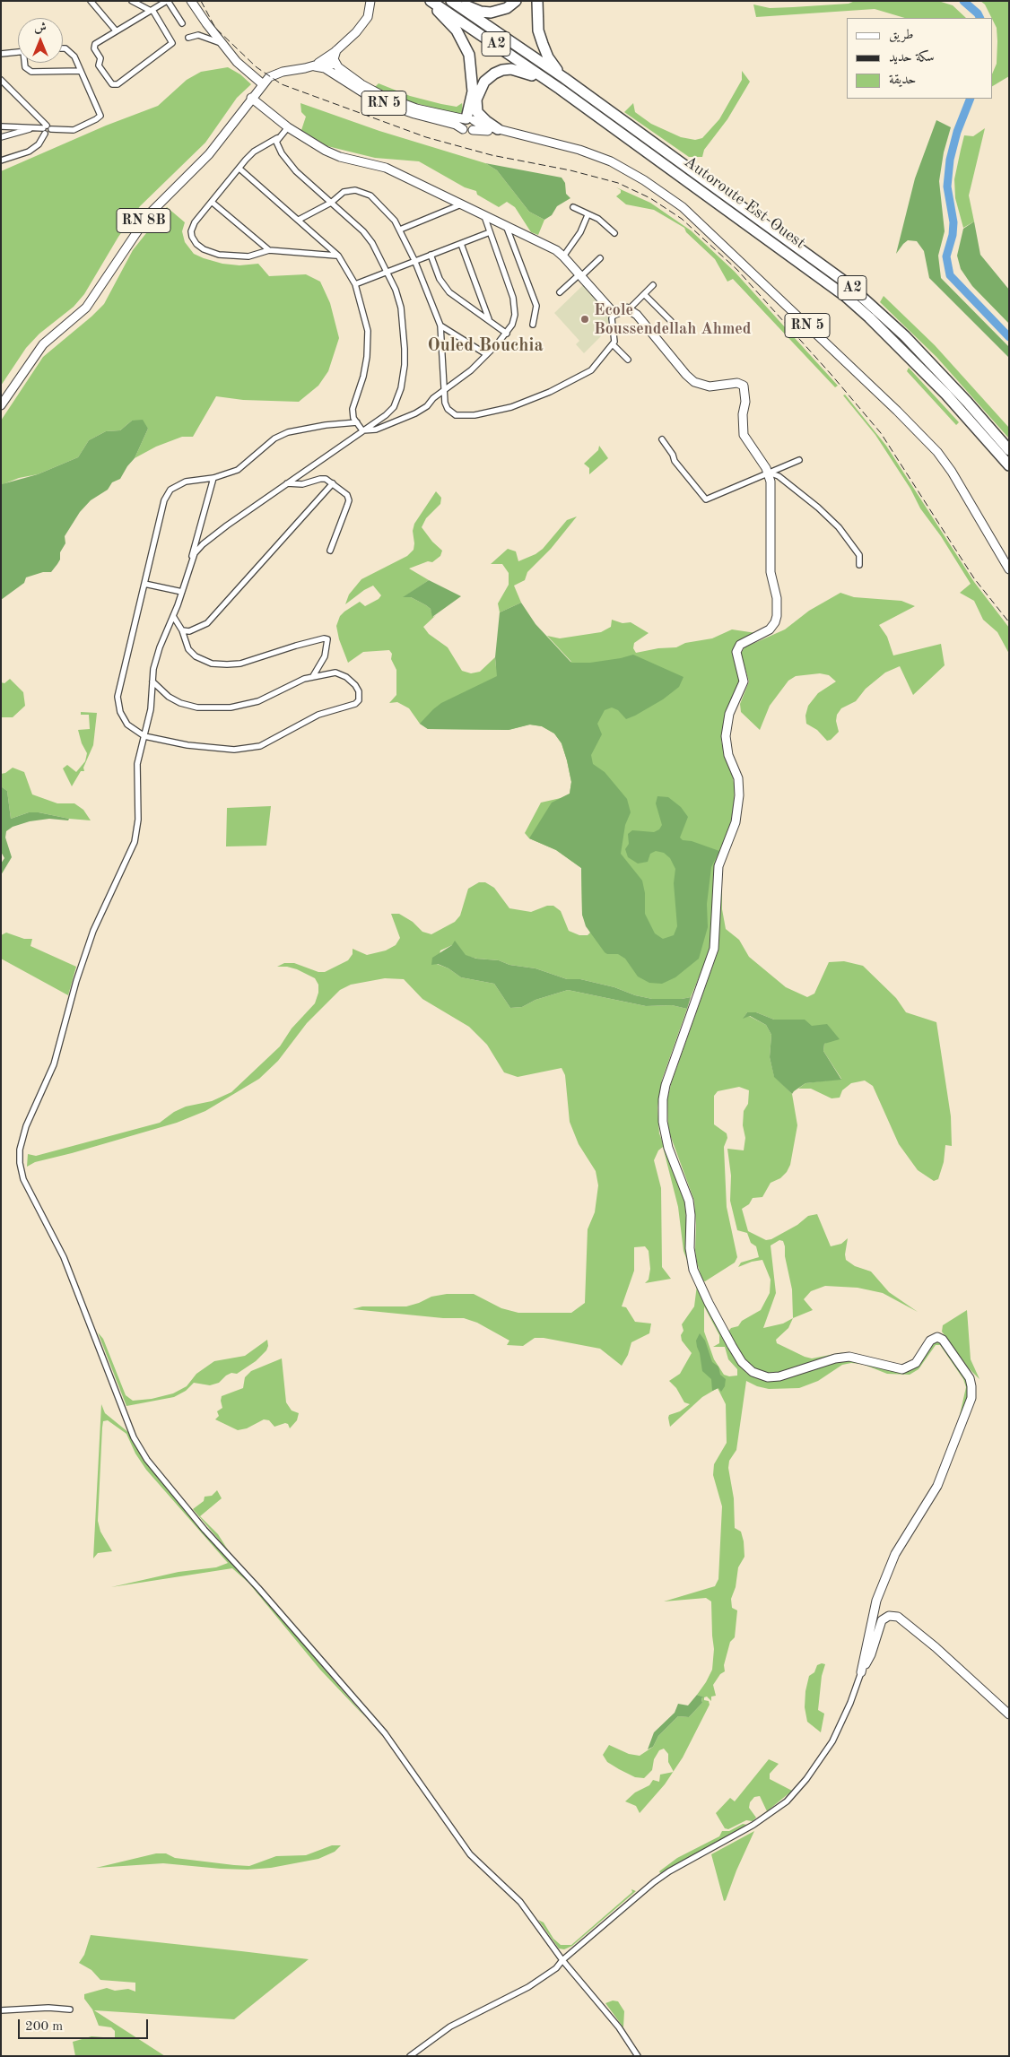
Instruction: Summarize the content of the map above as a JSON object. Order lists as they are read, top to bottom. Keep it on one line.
{"streets":{"highway":["A2","Autoroute Est-Ouest"],"street":["RN 5","RN 8B"]},"crossings":[["RN 5","RN 8B"]],"districts":["Ouled Bouchia"],"places":["Ecole Boussendellah Ahmed"],"legend":["طريق","سكة حديد","حديقة"],"scale_bar":"200 m","north":"top"}
